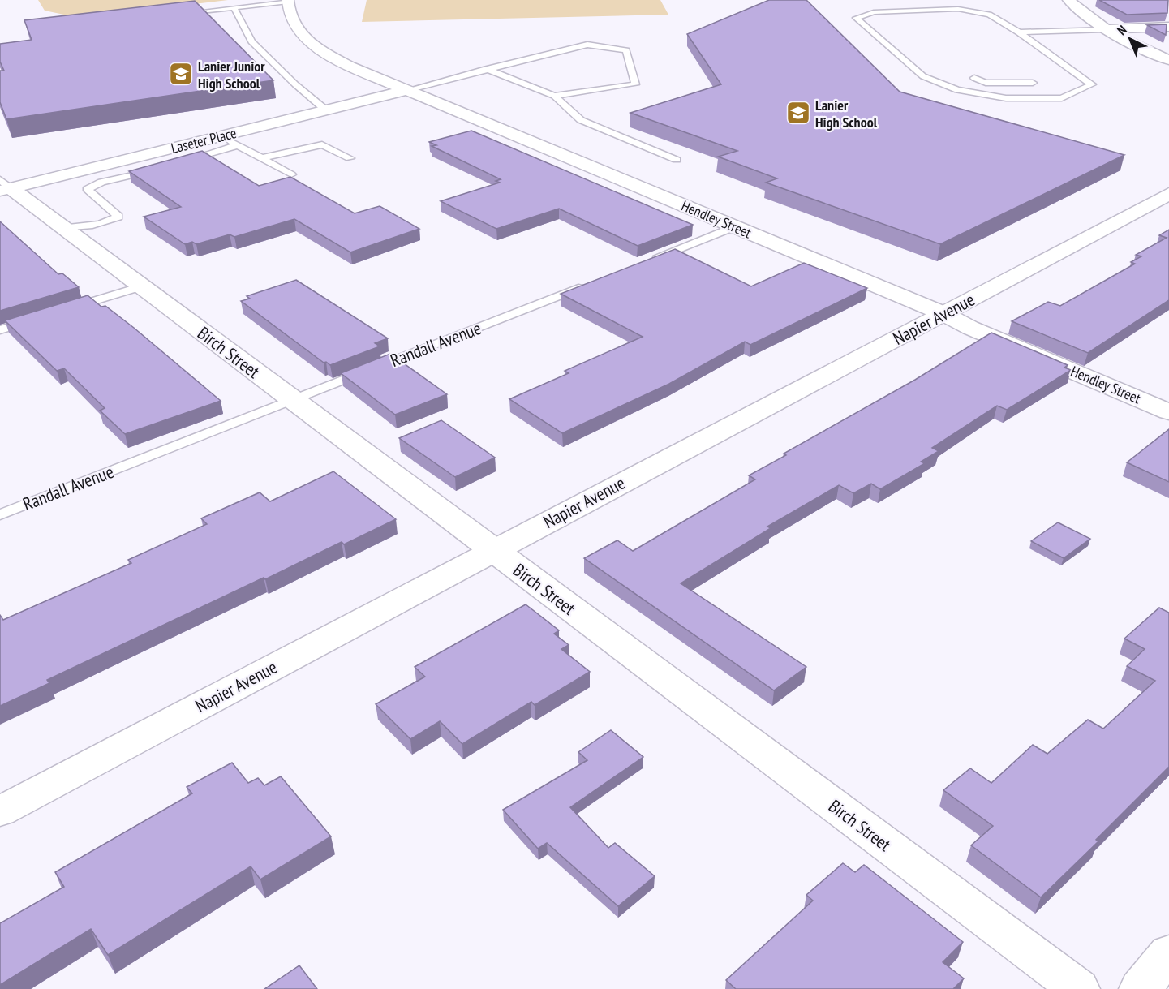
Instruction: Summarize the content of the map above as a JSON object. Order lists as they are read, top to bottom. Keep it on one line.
{"streets":{"street":["Laseter Place","Hendley Street","Napier Avenue","Birch Street"],"lane":["Randall Avenue"]},"crossings":[["Laseter Place","Hendley Street"],["Laseter Place","Birch Street"],["Hendley Street","Napier Avenue"],["Napier Avenue","Birch Street"],["Randall Avenue","Birch Street"]],"places":{"school or university":["Lanier Junior High School","Lanier High School"]},"north":"top left"}
